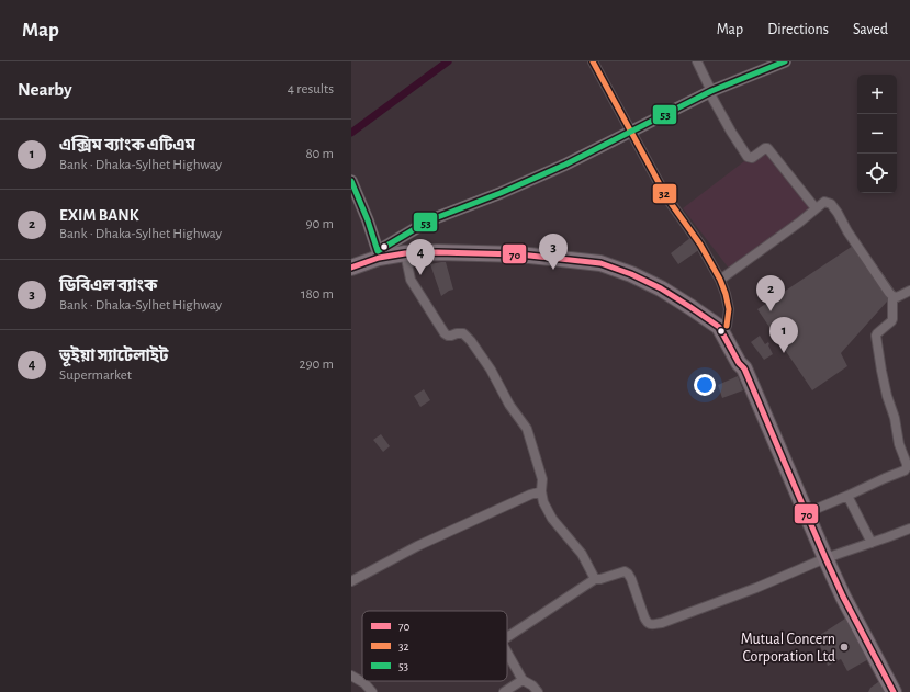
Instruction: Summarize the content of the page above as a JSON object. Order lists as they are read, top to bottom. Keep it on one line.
{"places":["Mutual Concern Corporation Ltd"],"lines":["transit line 32","transit line 53","transit line 70"],"legend":["70","32","53"],"page":{"header":"Map","nav":["Map","Directions","Saved"],"heading":["Nearby","4 results"],"map_buttons":["+","−"],"list":[{"mark":"1","name":"এক্সিম ব্যাংক এটিএম","note":"Bank · Dhaka-Sylhet Highway","value":"80 m"},{"mark":"2","name":"EXIM BANK","note":"Bank · Dhaka-Sylhet Highway","value":"90 m"},{"mark":"3","name":"ডিবিএল ব্যাংক","note":"Bank · Dhaka-Sylhet Highway","value":"180 m"},{"mark":"4","name":"ভূইয়া স্যাটেলাইট","note":"Supermarket","value":"290 m"}],"pins":["3","4","2","1"]}}
